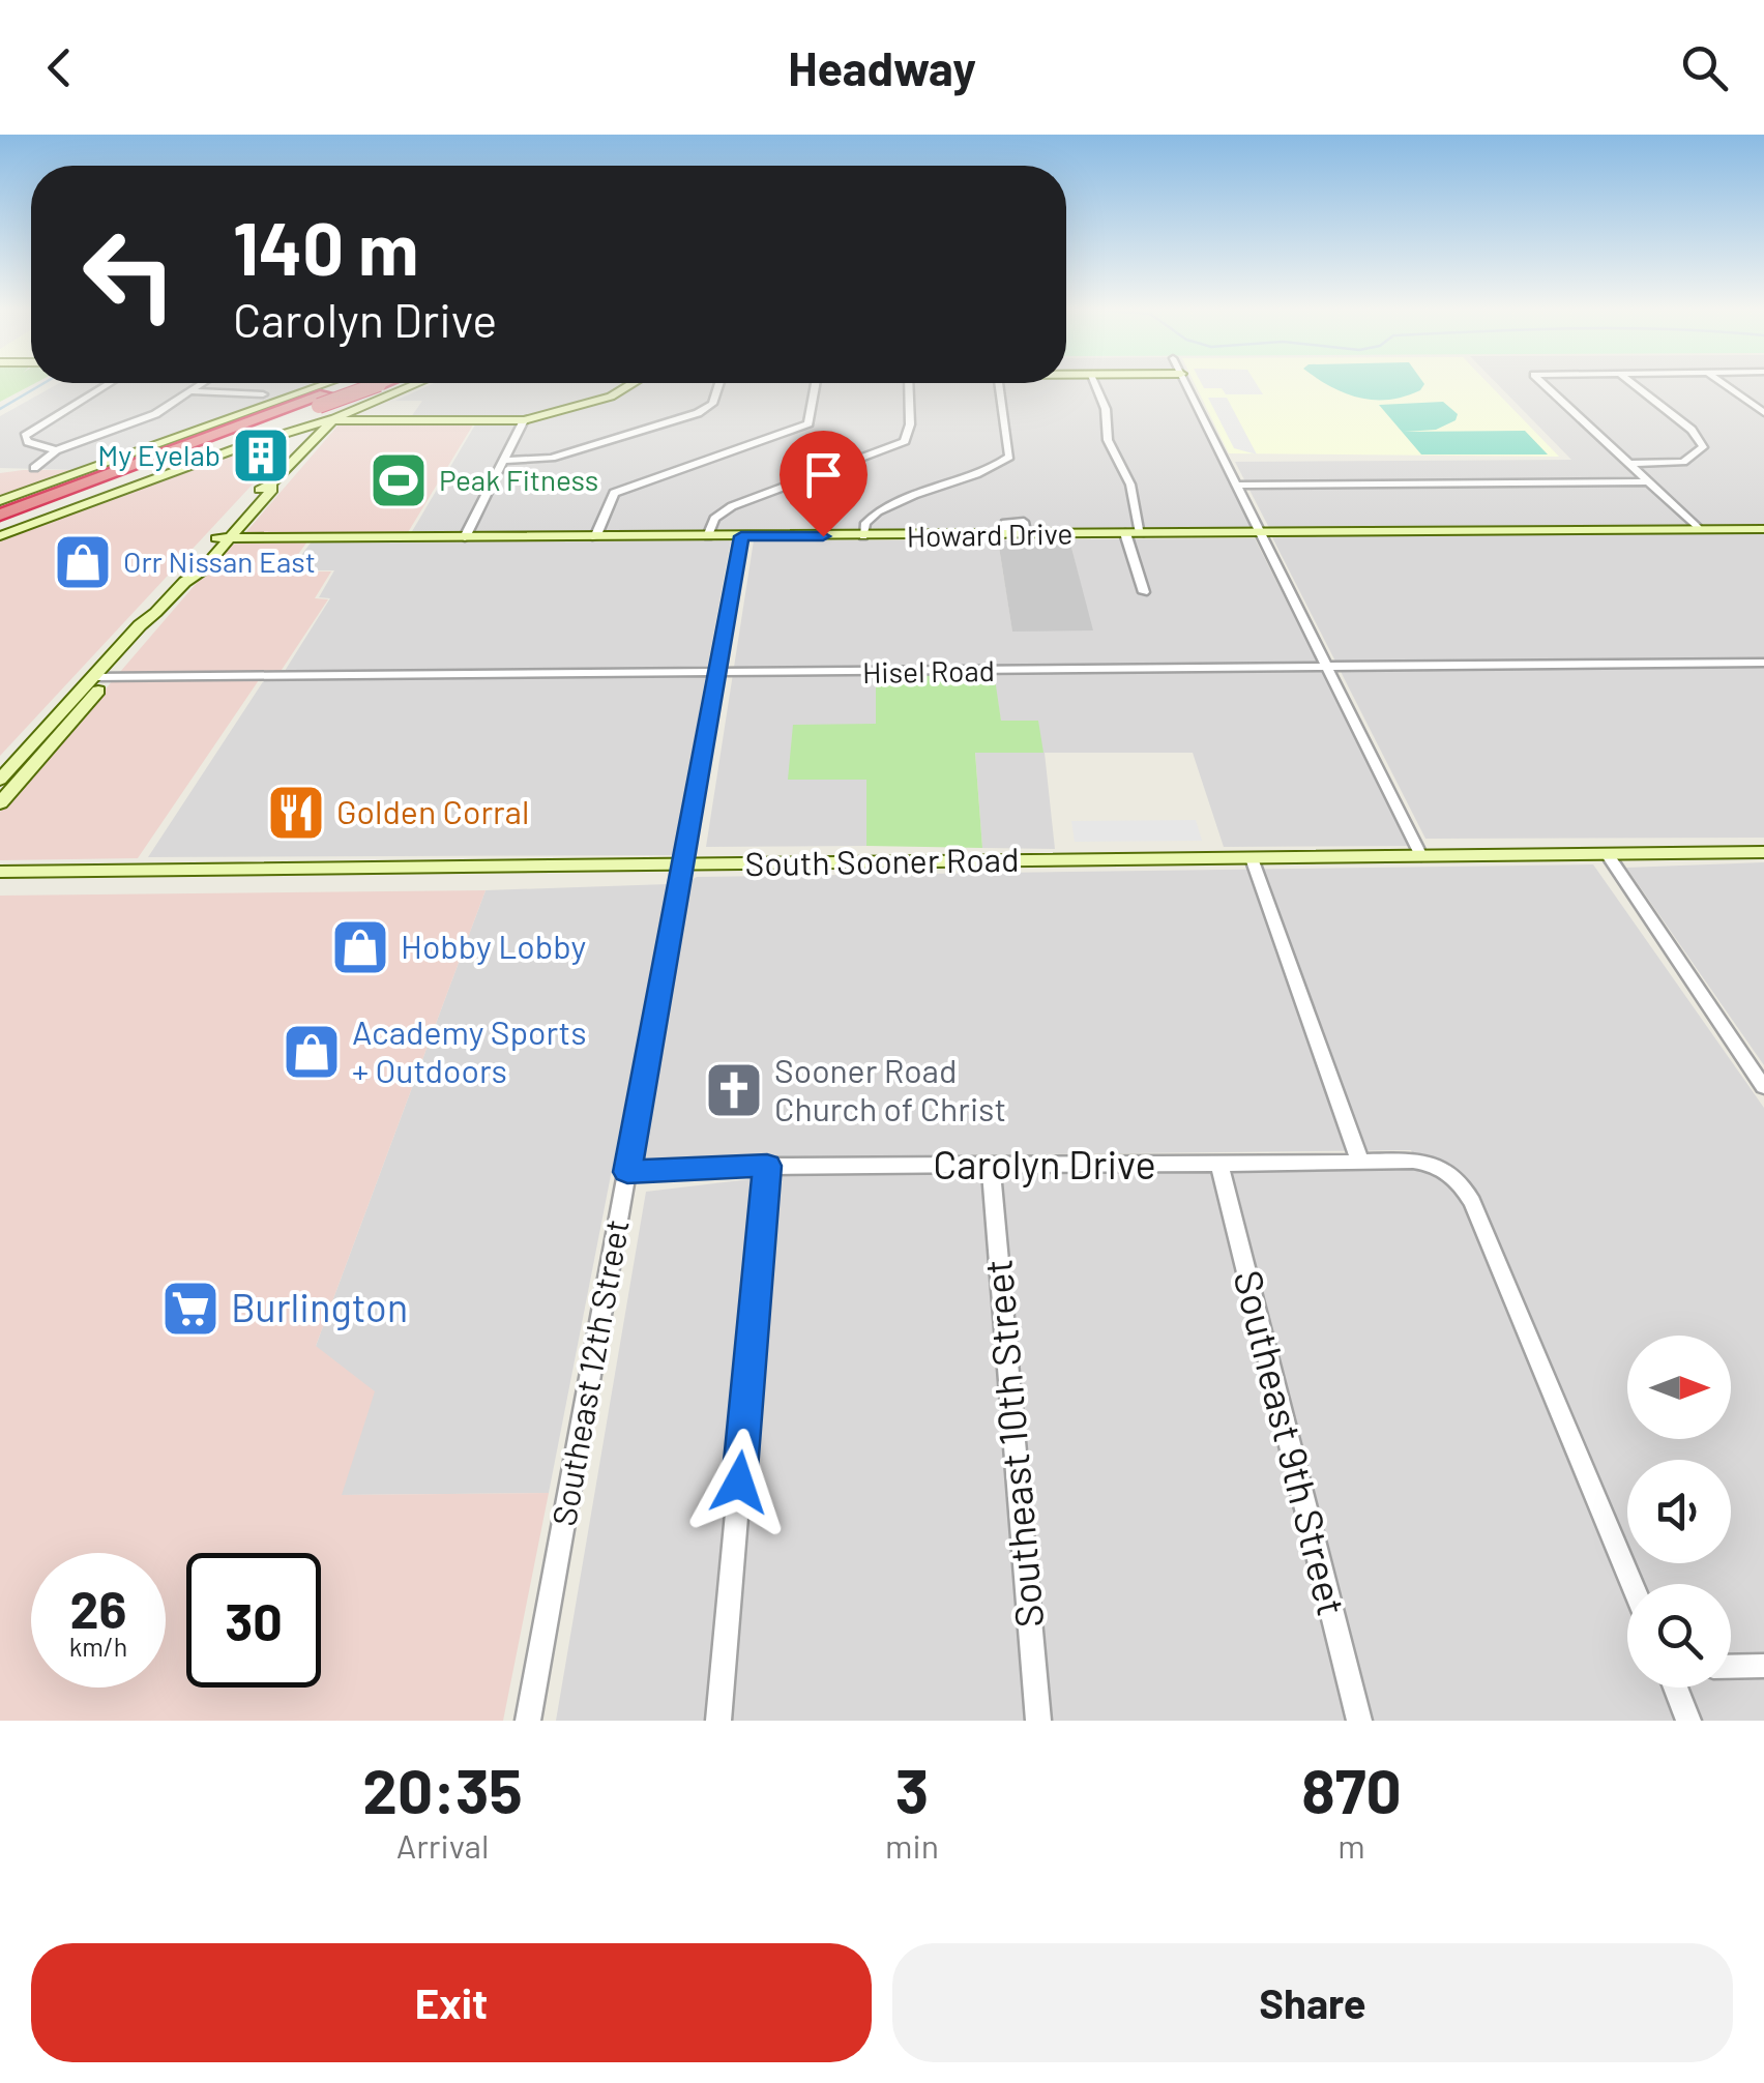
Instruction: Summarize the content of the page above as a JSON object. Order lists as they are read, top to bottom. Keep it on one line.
{"streets":{"street":["Howard Drive","Hisel Road","South Sooner Road","Carolyn Drive","Southeast 12th Street","Southeast 10th Street","Southeast 9th Street"]},"crossings":[["Howard Drive","Southeast 12th Street"],["Hisel Road","Southeast 12th Street"],["South Sooner Road","Southeast 12th Street"],["Carolyn Drive","Southeast 12th Street"],["Carolyn Drive","Southeast 10th Street"],["Carolyn Drive","Southeast 9th Street"]],"places":{"building":["My Eyelab"],"sports":["Peak Fitness"],"shop":["Orr Nissan East","Hobby Lobby","Academy Sports + Outdoors"],"restaurant":["Golden Corral"],"church":["Sooner Road Church of Christ"],"supermarket":["Burlington"]},"north":"right","page":{"header":"Headway","turn":["140 m","Carolyn Drive"],"speed":"26 km/h","limit":"30","eta":["20:35","Arrival","3","min","870","m"],"buttons":["Exit","Share"]}}
